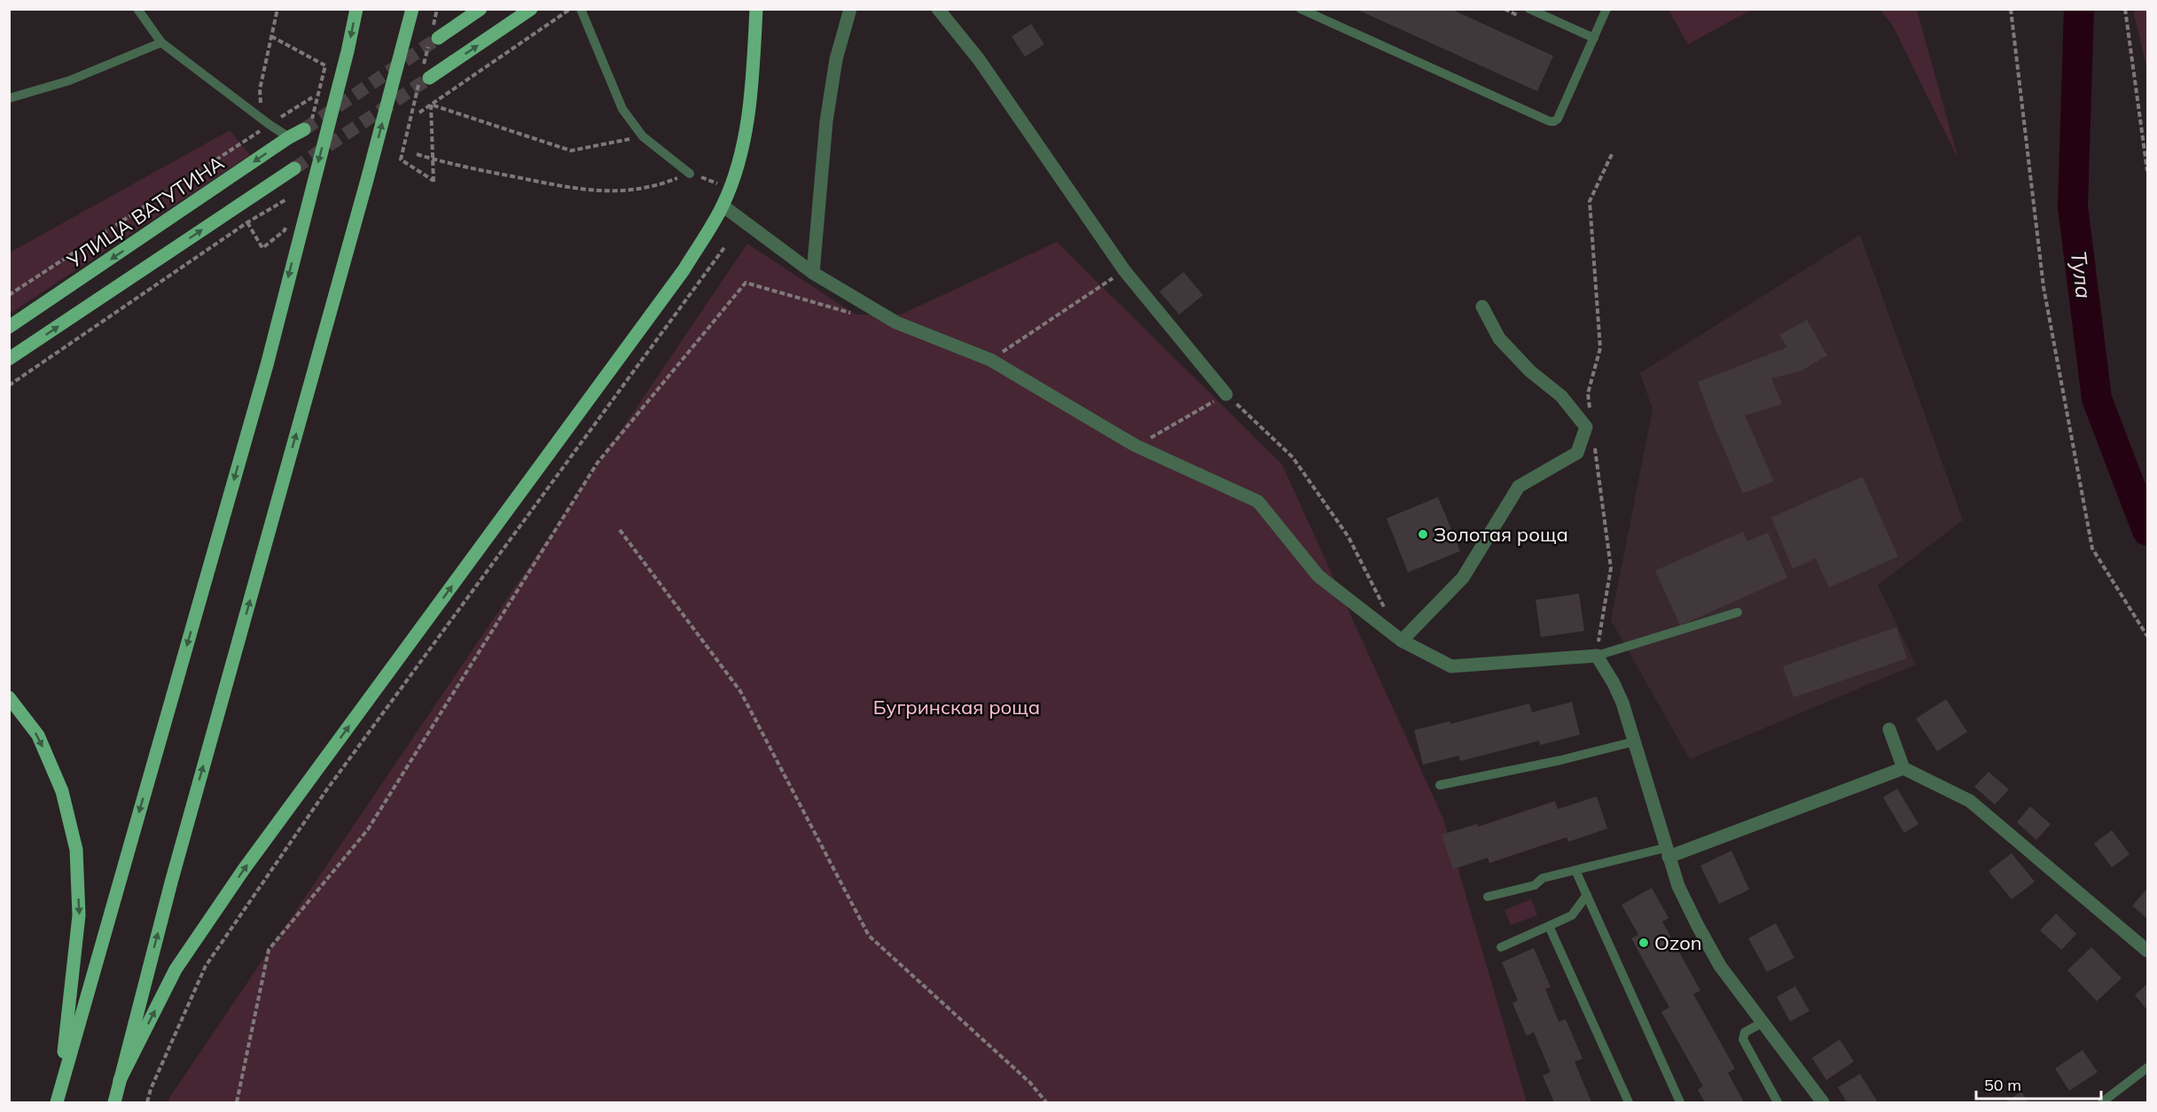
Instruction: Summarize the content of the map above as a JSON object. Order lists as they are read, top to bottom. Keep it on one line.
{"streets":{"main road":["УЛИЦА ВАТУТИНА"]},"water":["Тула"],"parks":["Бугринская роща"],"places":["Золотая роща","Ozon"],"scale_bar":"50 m"}
